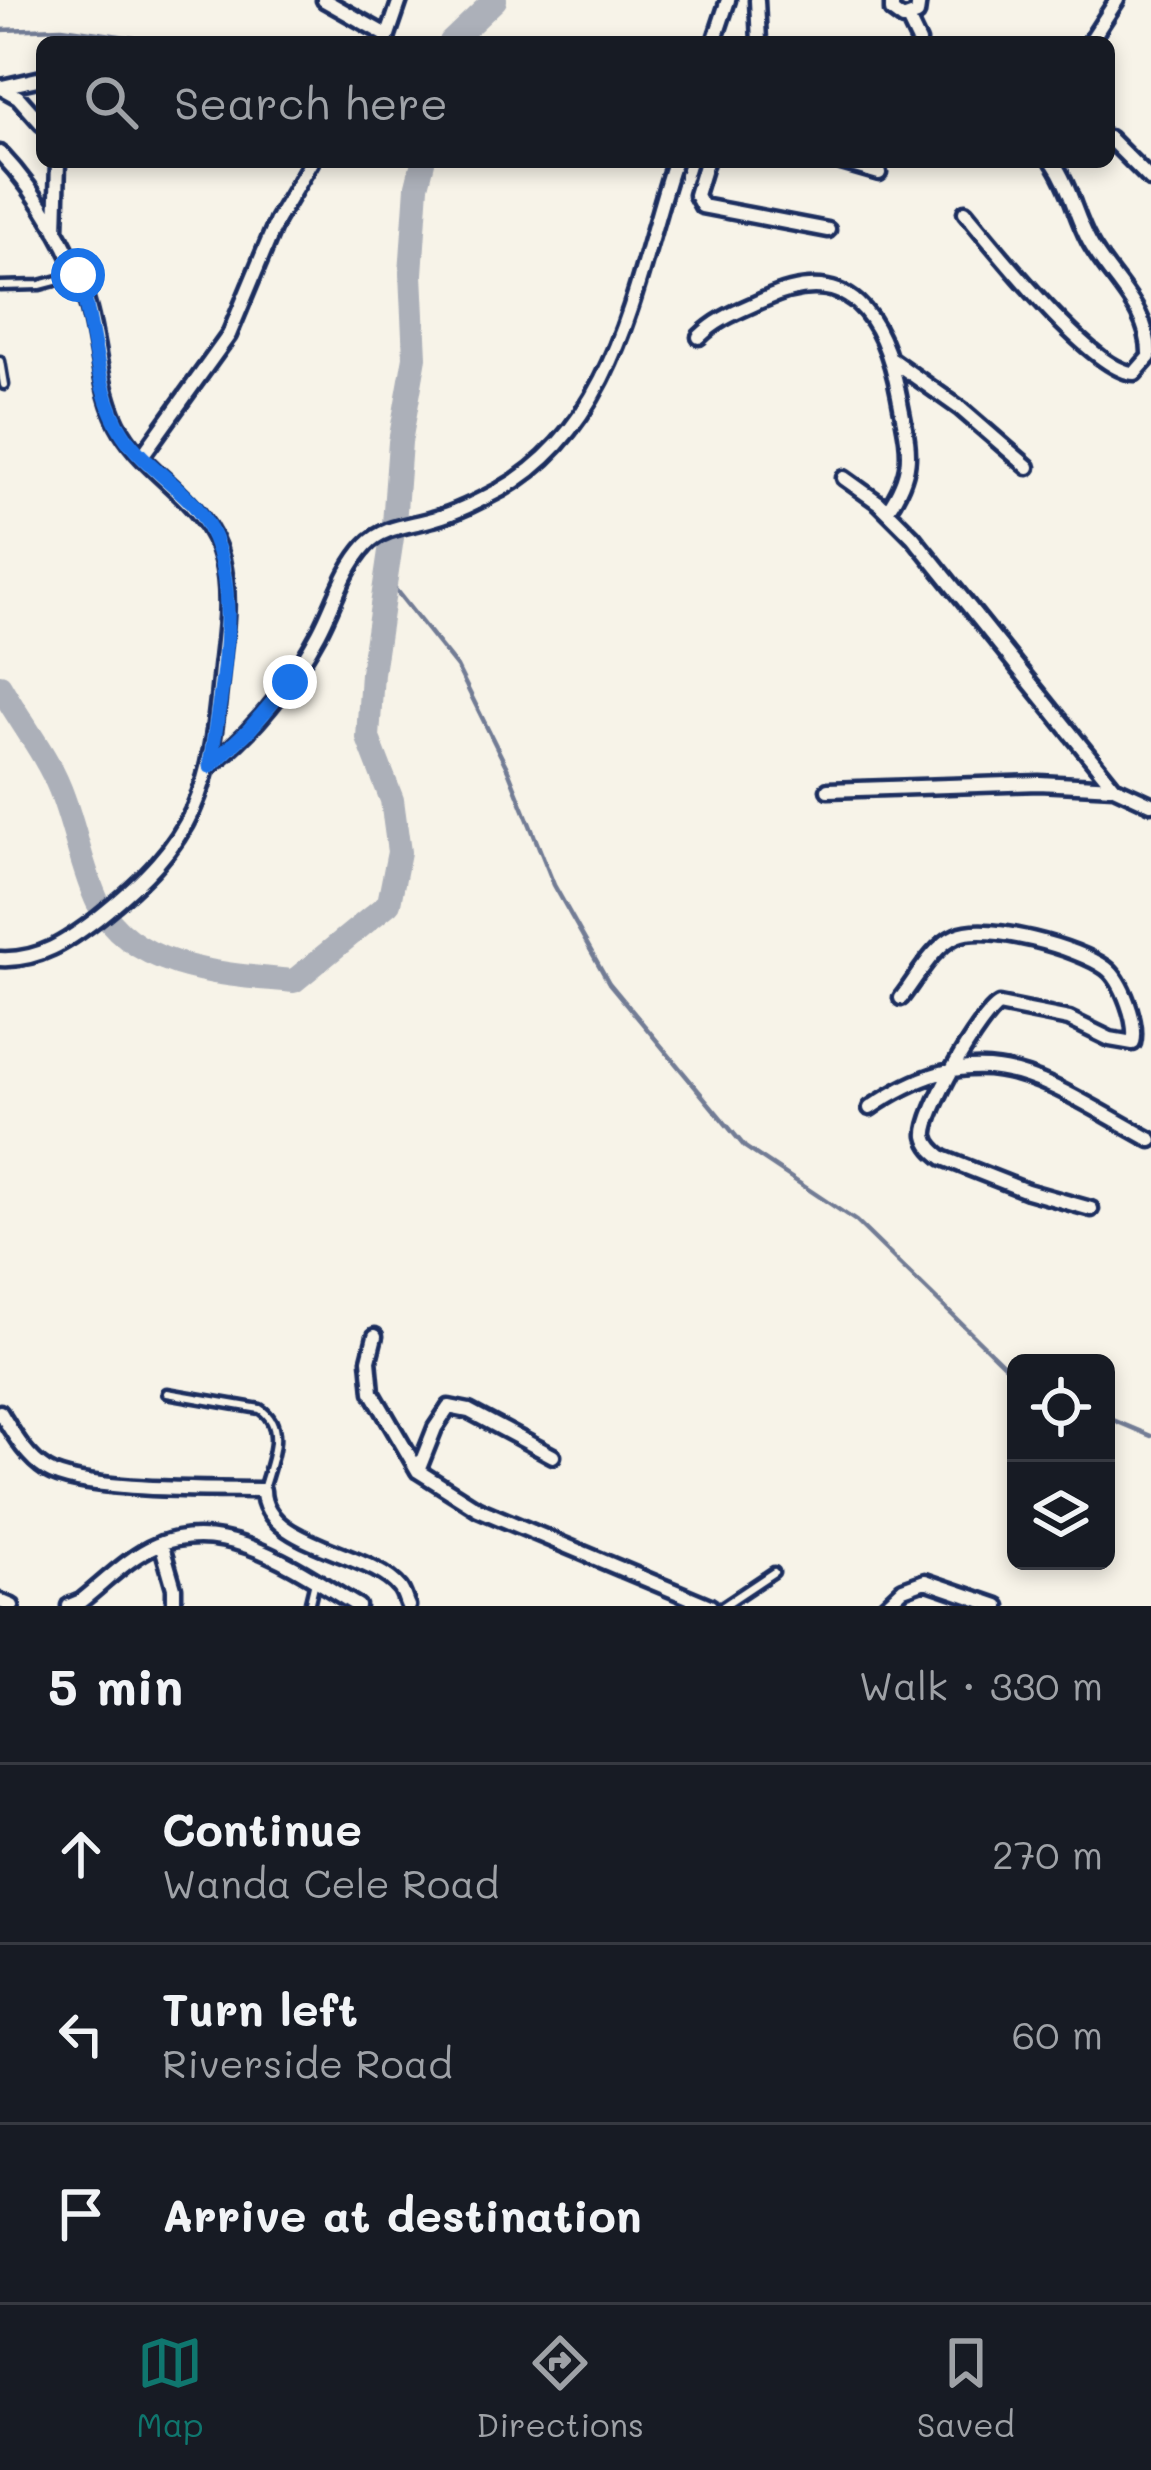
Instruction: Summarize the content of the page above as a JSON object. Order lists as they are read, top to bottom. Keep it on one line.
{"page":{"search":"Search here","heading":["5 min","Walk · 330 m"],"list":[["Continue","Wanda Cele Road","270 m"],["Turn left","Riverside Road","60 m"],"Arrive at destination"],"nav":["Map","Directions","Saved"]}}
